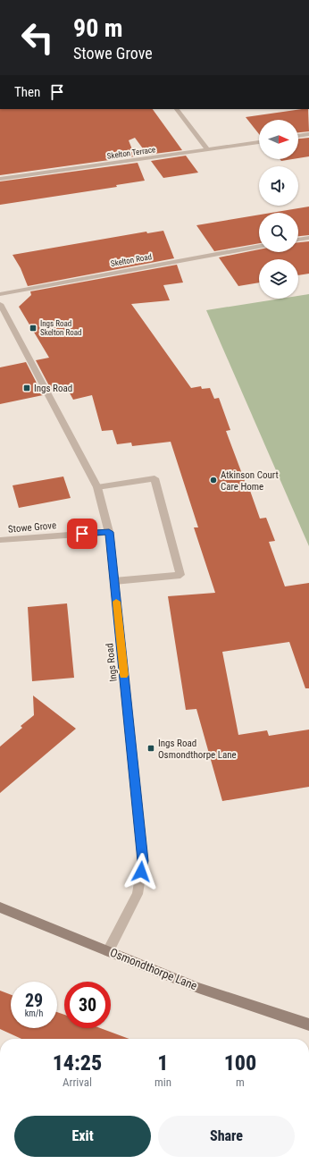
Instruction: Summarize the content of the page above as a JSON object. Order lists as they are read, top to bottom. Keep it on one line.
{"streets":{"street":["Skelton Terrace","Skelton Road","Stowe Grove","Ings Road","Osmondthorpe Lane"]},"crossings":[["Stowe Grove","Ings Road"],["Ings Road","Osmondthorpe Lane"]],"places":{"transit":["Ings Road Skelton Road","Ings Road","Ings Road Osmondthorpe Lane"],"other":["Atkinson Court Care Home"]},"north":"right","page":{"turn":["90 m","Stowe Grove"],"then":"Then","speed":"29 km/h","limit":"30","eta":["14:25","Arrival","1","min","100","m"],"buttons":["Exit","Share"]}}
